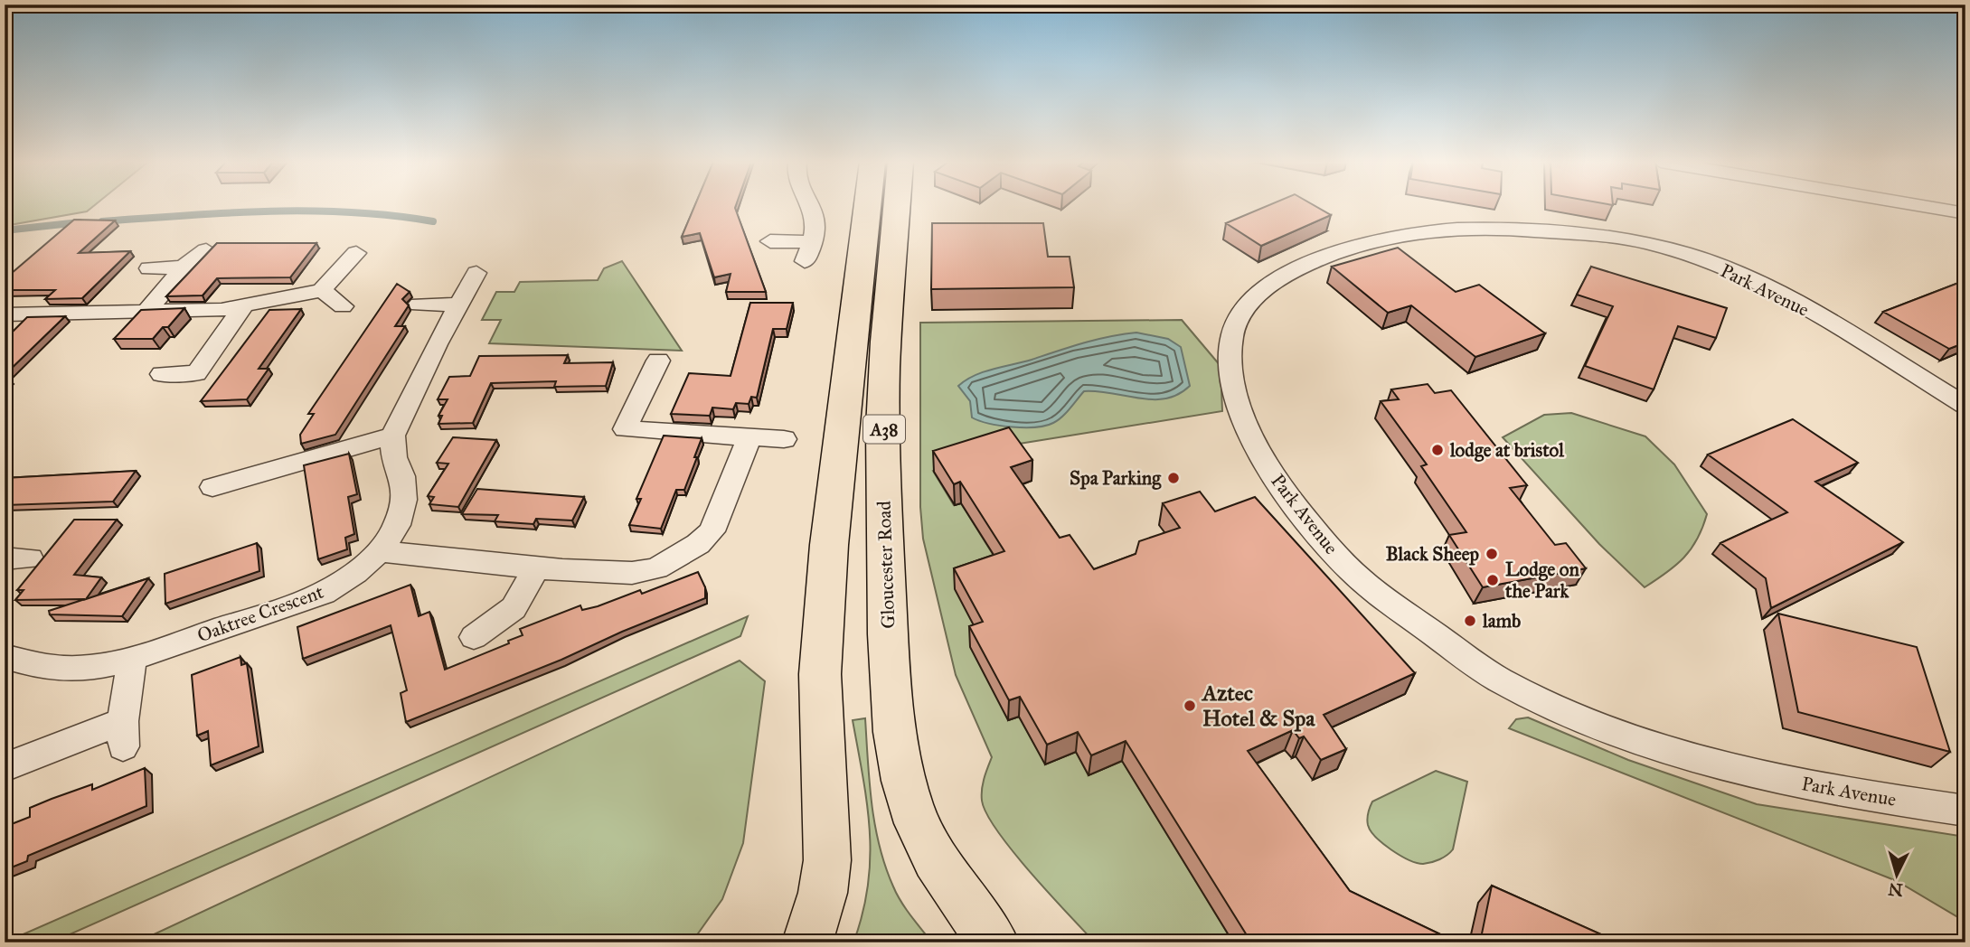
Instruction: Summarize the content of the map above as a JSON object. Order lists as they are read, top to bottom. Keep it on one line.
{"streets":{"main road":["A38","Gloucester Road"],"street":["Park Avenue","Oaktree Crescent"]},"places":["lodge at bristol","Spa Parking","Black Sheep","Lodge on the Park","lamb","Aztec Hotel & Spa"],"north":"bottom"}
